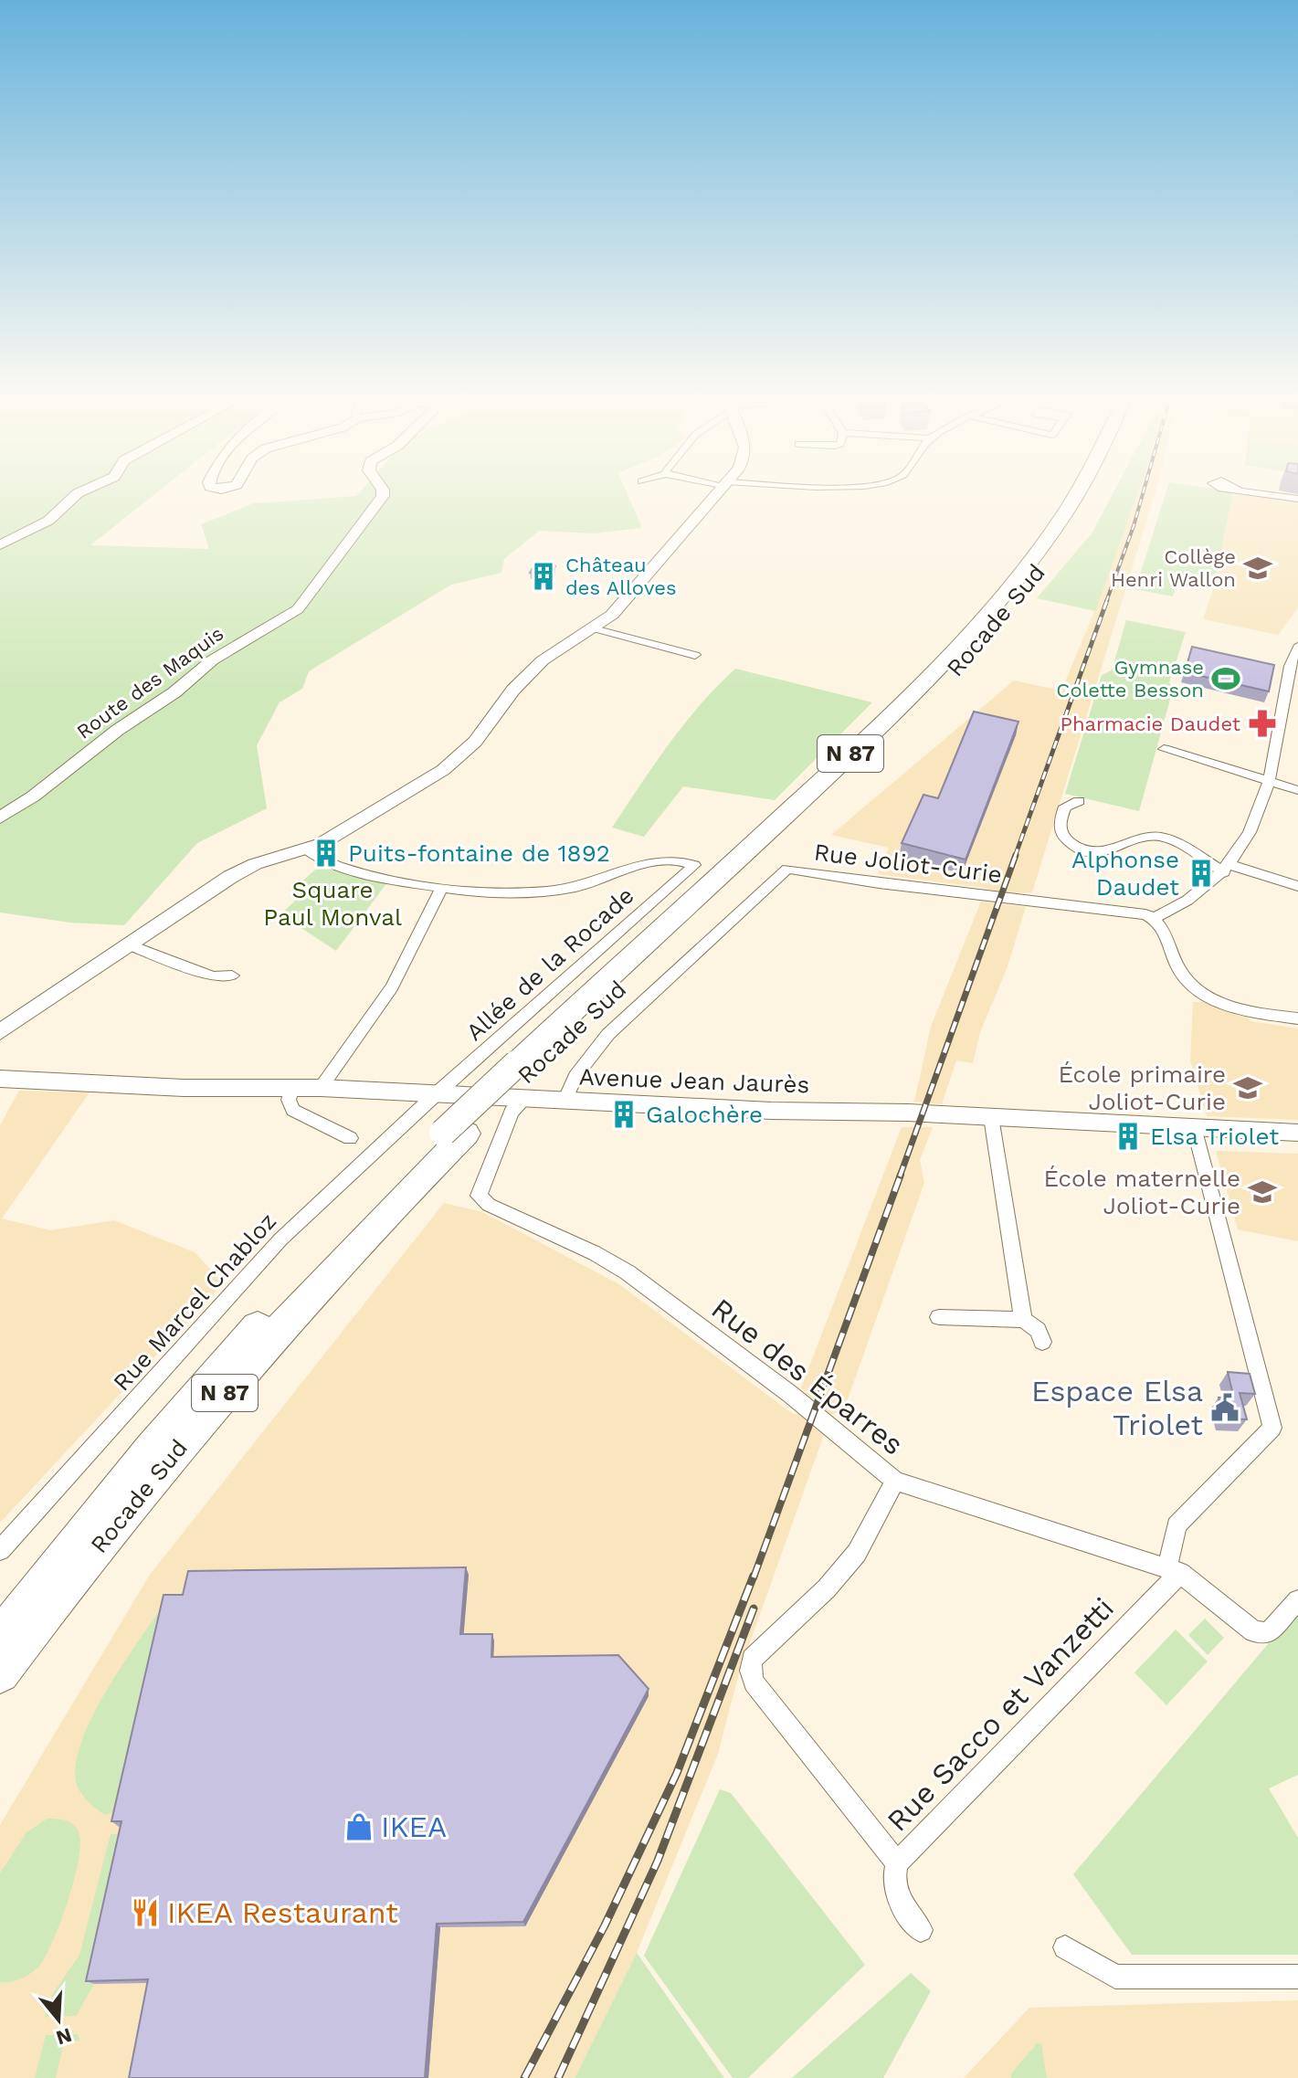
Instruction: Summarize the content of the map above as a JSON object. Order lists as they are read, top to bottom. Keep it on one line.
{"streets":{"highway":["Rocade Sud","N 87"],"main road":["Route des Maquis","Avenue Jean Jaurès"],"street":["Rue Joliot-Curie","Allée de la Rocade","Rue Marcel Chabloz","Rue des Éparres","Rue Sacco et Vanzetti"]},"crossings":[["Rue Joliot-Curie","Avenue Jean Jaurès"],["Allée de la Rocade","Avenue Jean Jaurès"],["Allée de la Rocade","Rue Marcel Chabloz"],["Avenue Jean Jaurès","Rue Marcel Chabloz"],["Avenue Jean Jaurès","Rue des Éparres"],["Rue des Éparres","Rue Sacco et Vanzetti"]],"parks":["Square Paul Monval"],"places":{"school or university":["Collège Henri Wallon","École primaire Joliot-Curie","École maternelle Joliot-Curie"],"building":["Château des Alloves","Puits-fontaine de 1892","Alphonse Daudet","Galochère","Elsa Triolet"],"sports":["Gymnase Colette Besson"],"pharmacy":["Pharmacie Daudet"],"public building":["Espace Elsa Triolet"],"shop":["IKEA"],"restaurant":["IKEA Restaurant"]},"north":"bottom"}
